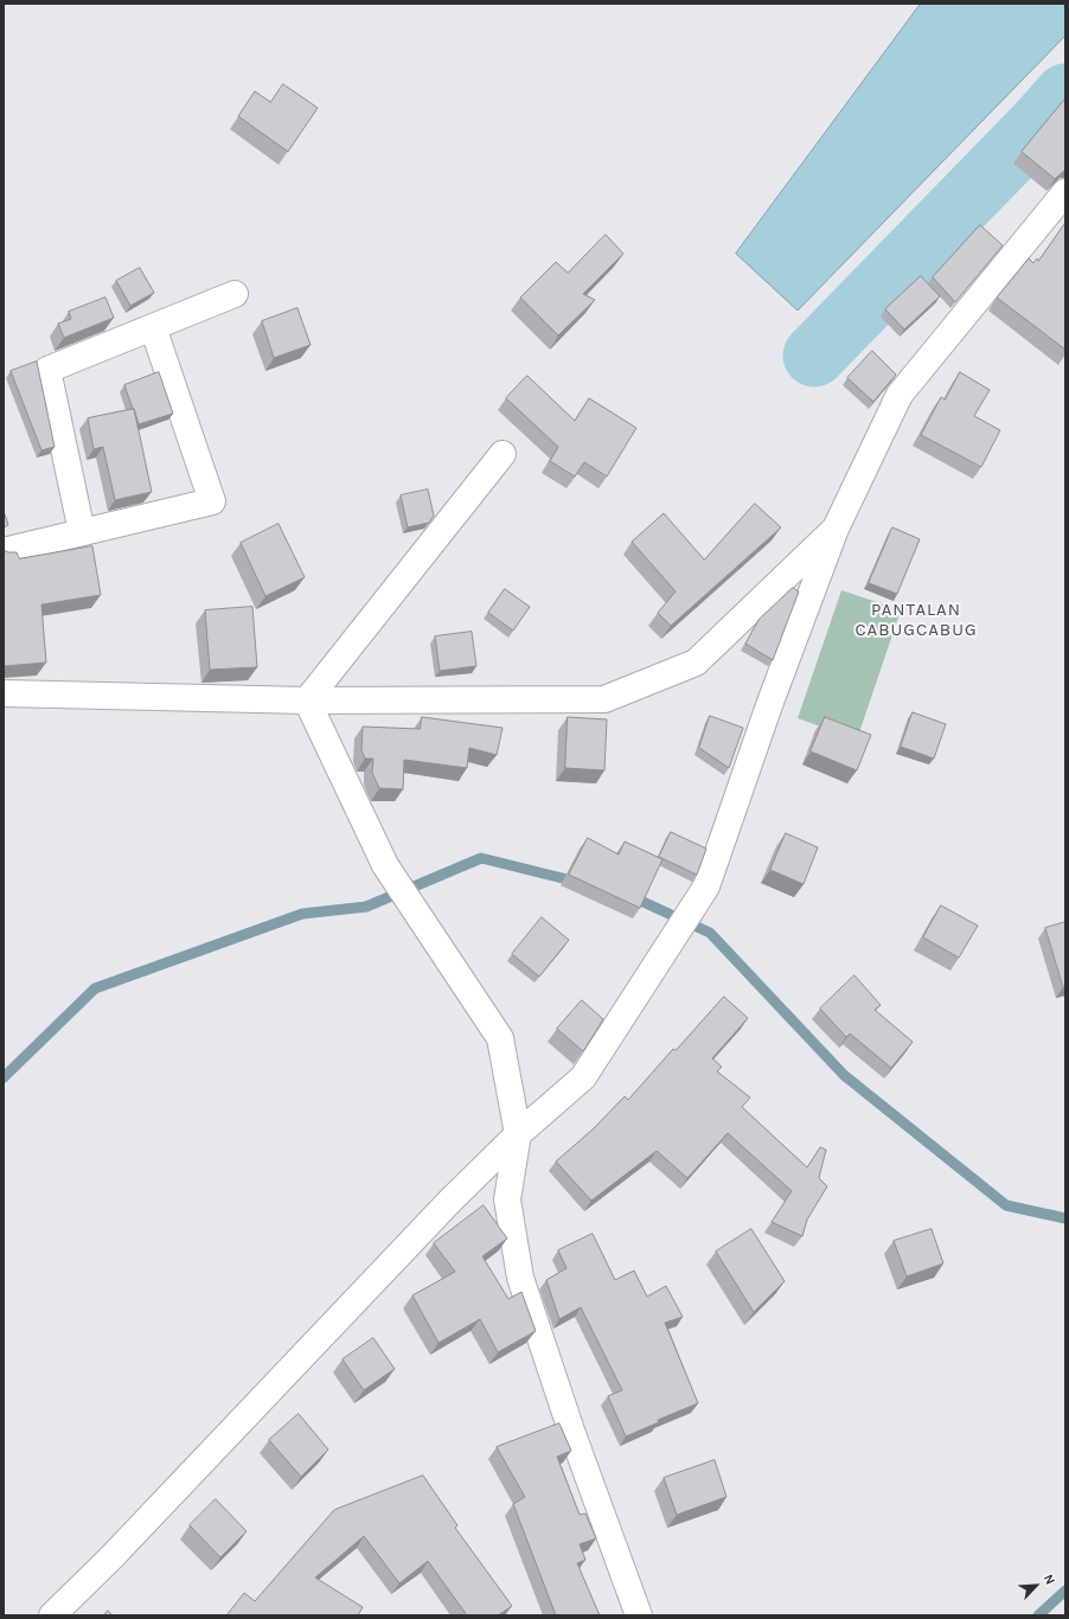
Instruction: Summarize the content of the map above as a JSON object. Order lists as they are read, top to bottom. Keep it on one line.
{"districts":["PANTALAN CABUGCABUG"],"north":"top right"}
